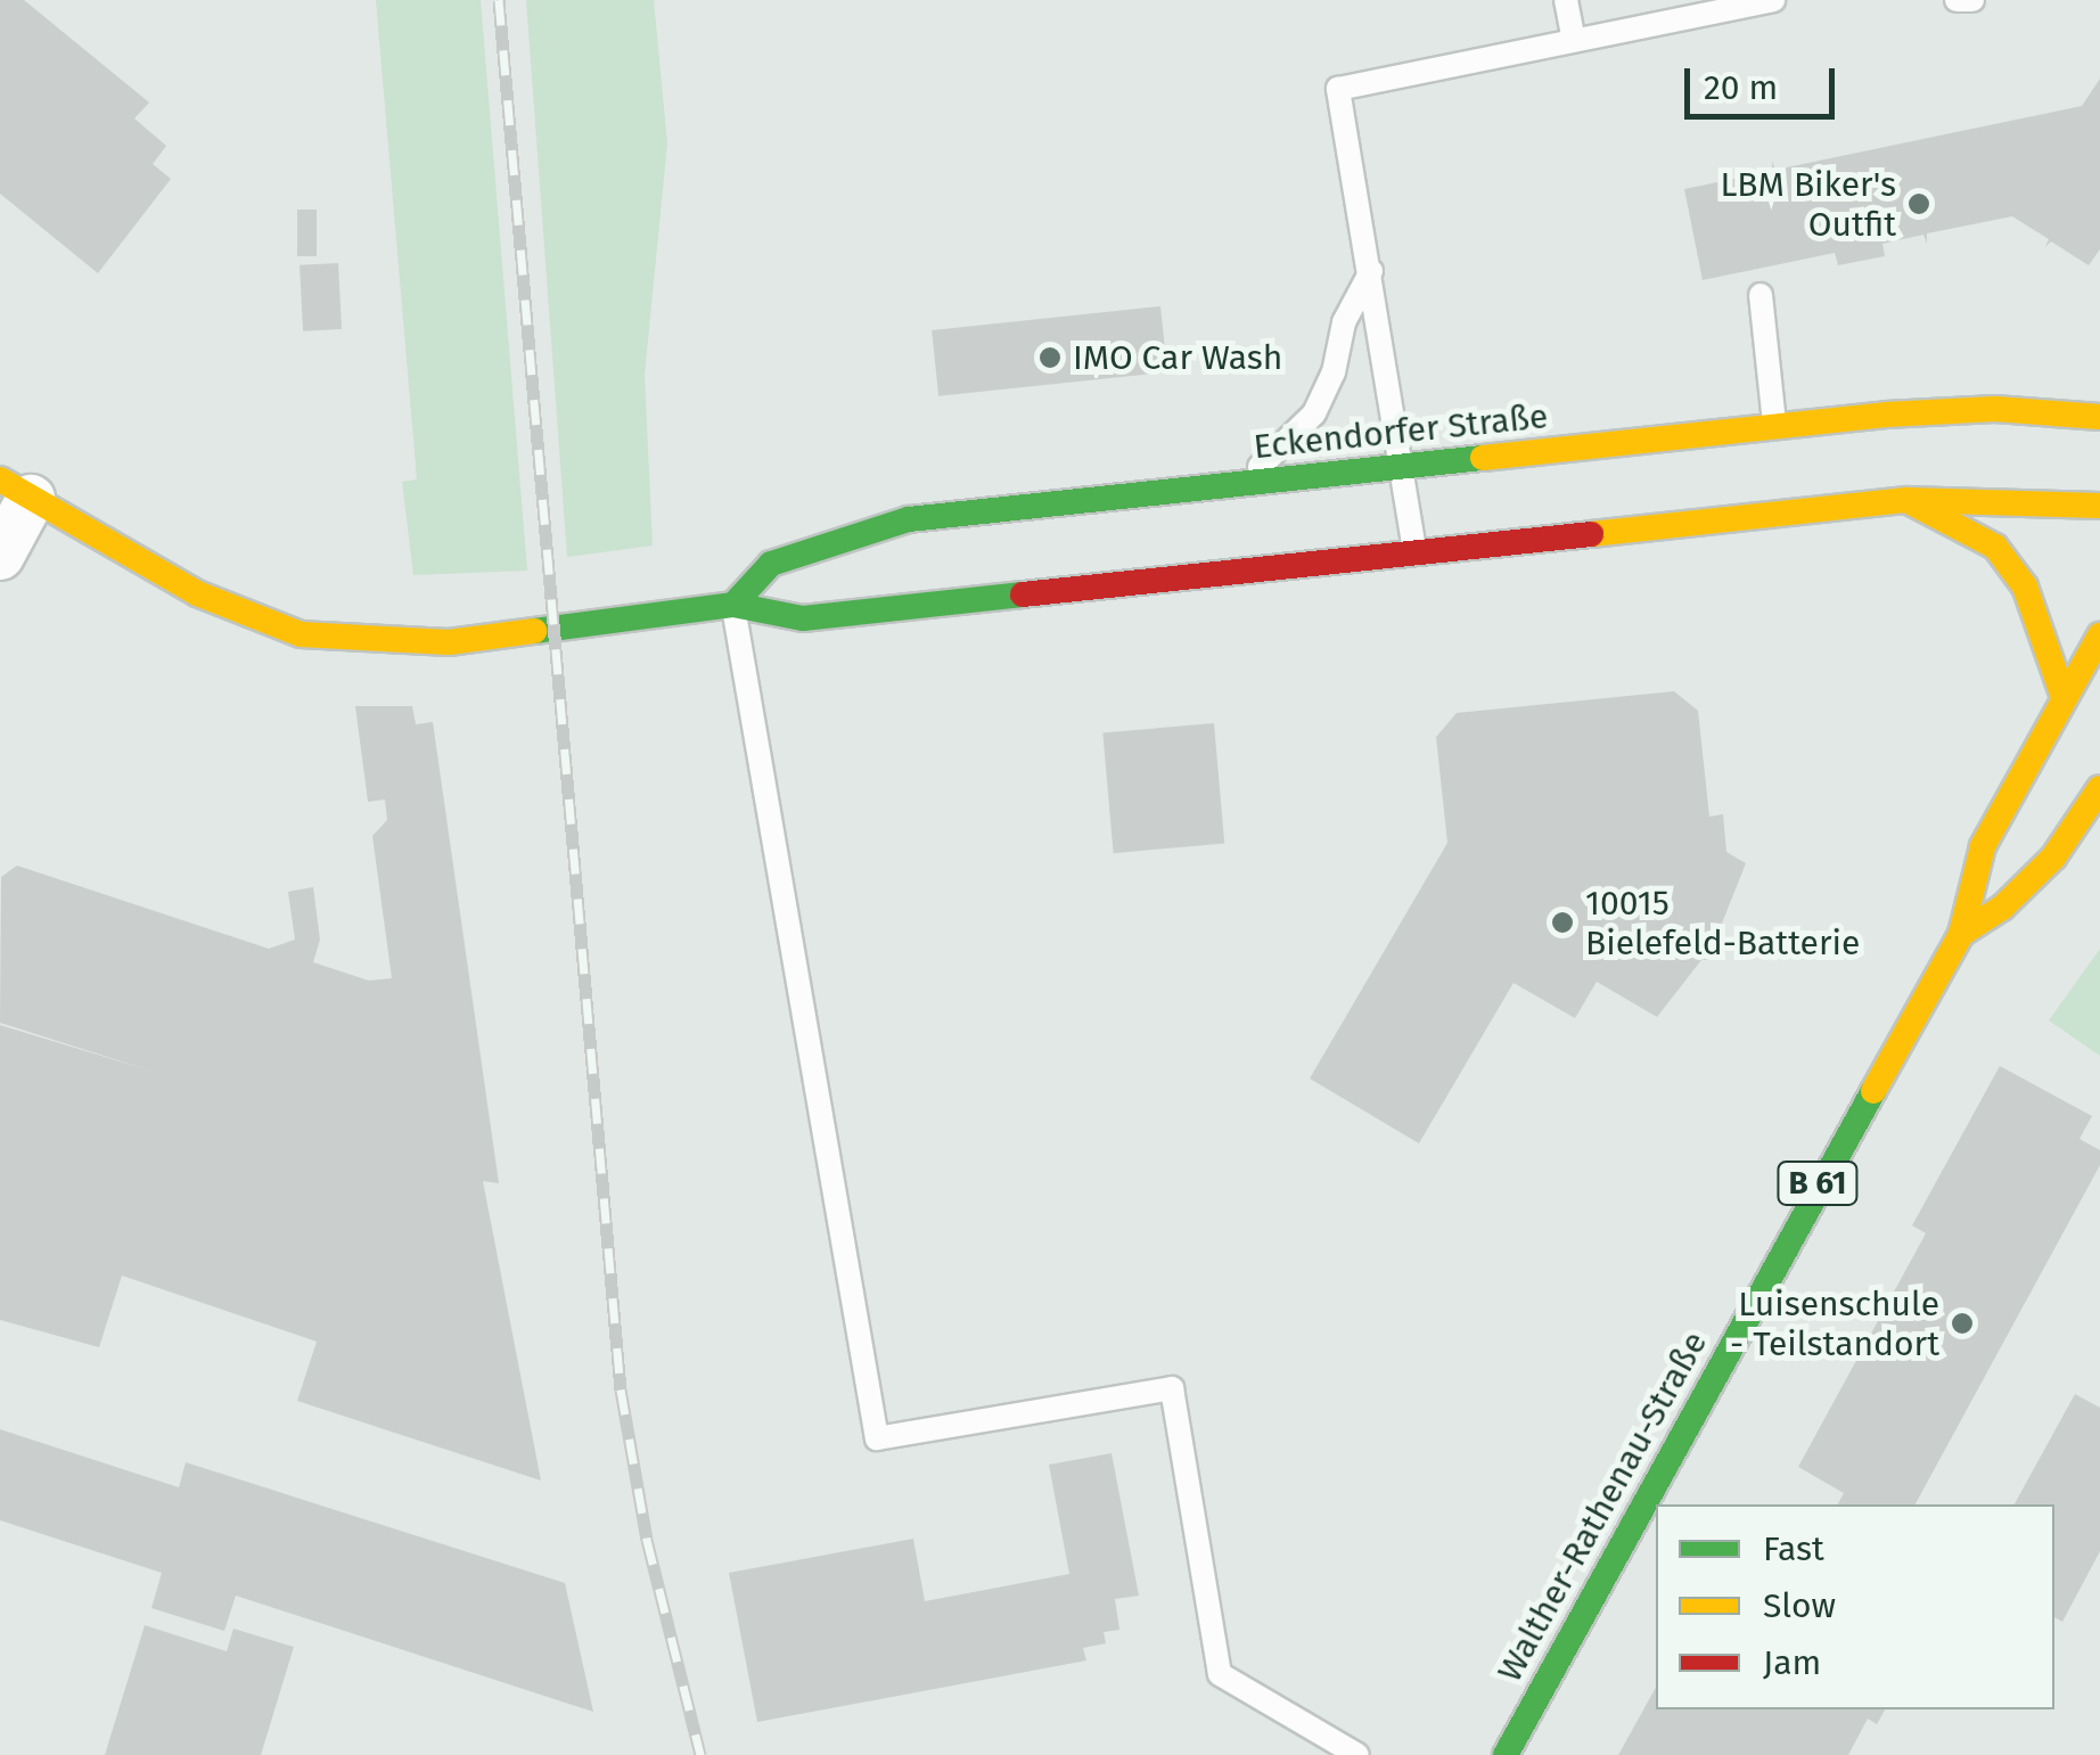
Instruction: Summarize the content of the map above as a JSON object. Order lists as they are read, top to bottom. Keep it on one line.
{"streets":{"main road":["Eckendorfer Straße","B 61","Walther-Rathenau-Straße"]},"places":["LBM Biker's Outfit","IMO Car Wash","10015 Bielefeld-Batterie","Luisenschule - Teilstandort"],"legend":["Fast","Slow","Jam"],"scale_bar":"20 m"}
